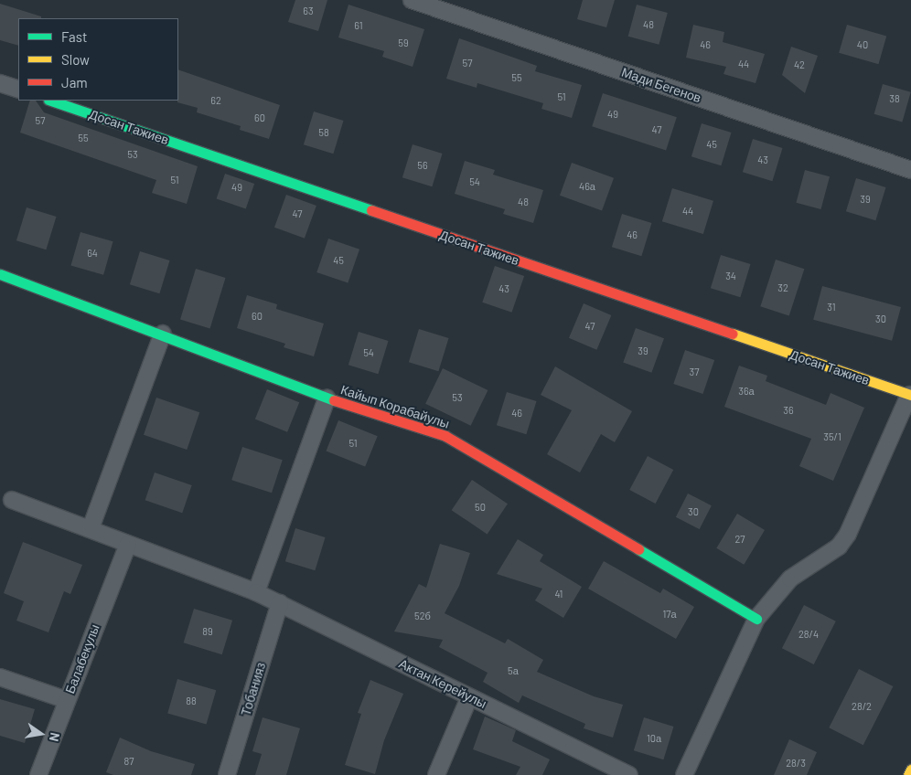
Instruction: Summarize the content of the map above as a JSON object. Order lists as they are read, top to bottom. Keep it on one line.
{"streets":{"street":["Мади Бегенов","Досан Тажиев","Кайып Корабайулы","Балабекулы","Актан Керейулы","Тобанияз"]},"crossings":[["Балабекулы","Актан Керейулы"],["Актан Керейулы","Тобанияз"]],"house_numbers":["63","48","61","59","46","40","57","44","42","55","51","38","62","49","60","57","47","58","55","45","53","43","56","51","54","46а","49","39","48","44","47","46","64","45","34","32","43","31","60","30","47","39","54","37","36а","53","36","46","35/1","51","50","30","27","41","17а","52б","89","28/4","5а","88","28/2","10а","87","28/3"],"legend":["Fast","Slow","Jam"],"north":"right"}
